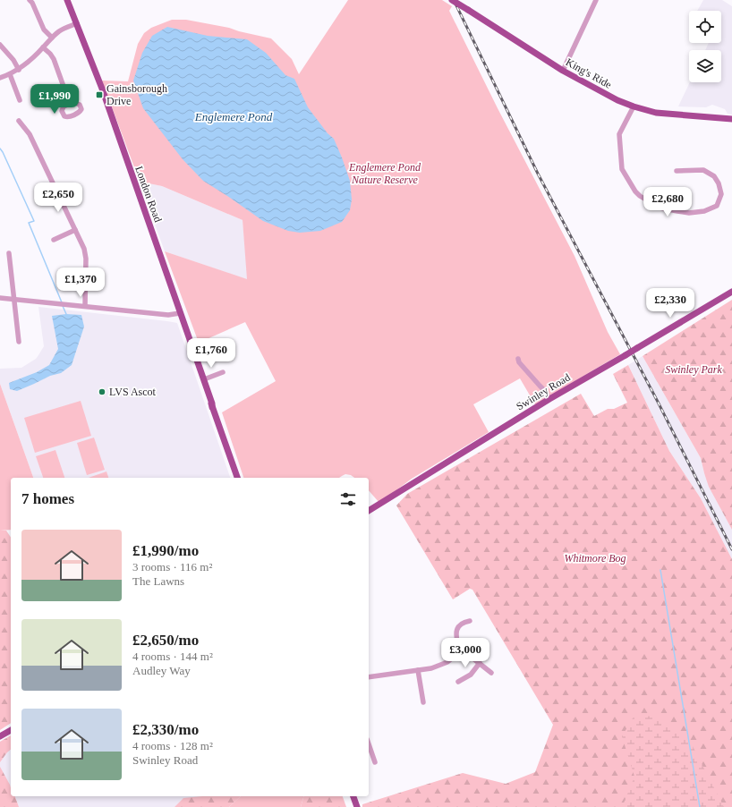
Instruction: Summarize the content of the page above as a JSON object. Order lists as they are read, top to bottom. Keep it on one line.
{"streets":{"main road":["King's Ride","London Road","Swinley Road"]},"water":["Englemere Pond"],"parks":["Englemere Pond Nature Reserve","Swinley Park","Whitmore Bog"],"places":{"transit":["Gainsborough Drive"],"other":["LVS Ascot"]},"page":{"price":["£1,990","£2,650","£2,680","£1,370","£2,330","£1,760","£3,000"],"heading":"7 homes","list":[{"name":"£1,990/mo","note":"3 rooms · 116 m² · The Lawns"},{"name":"£2,650/mo","note":"4 rooms · 144 m² · Audley Way"},{"name":"£2,330/mo","note":"4 rooms · 128 m² · Swinley Road"}]}}
